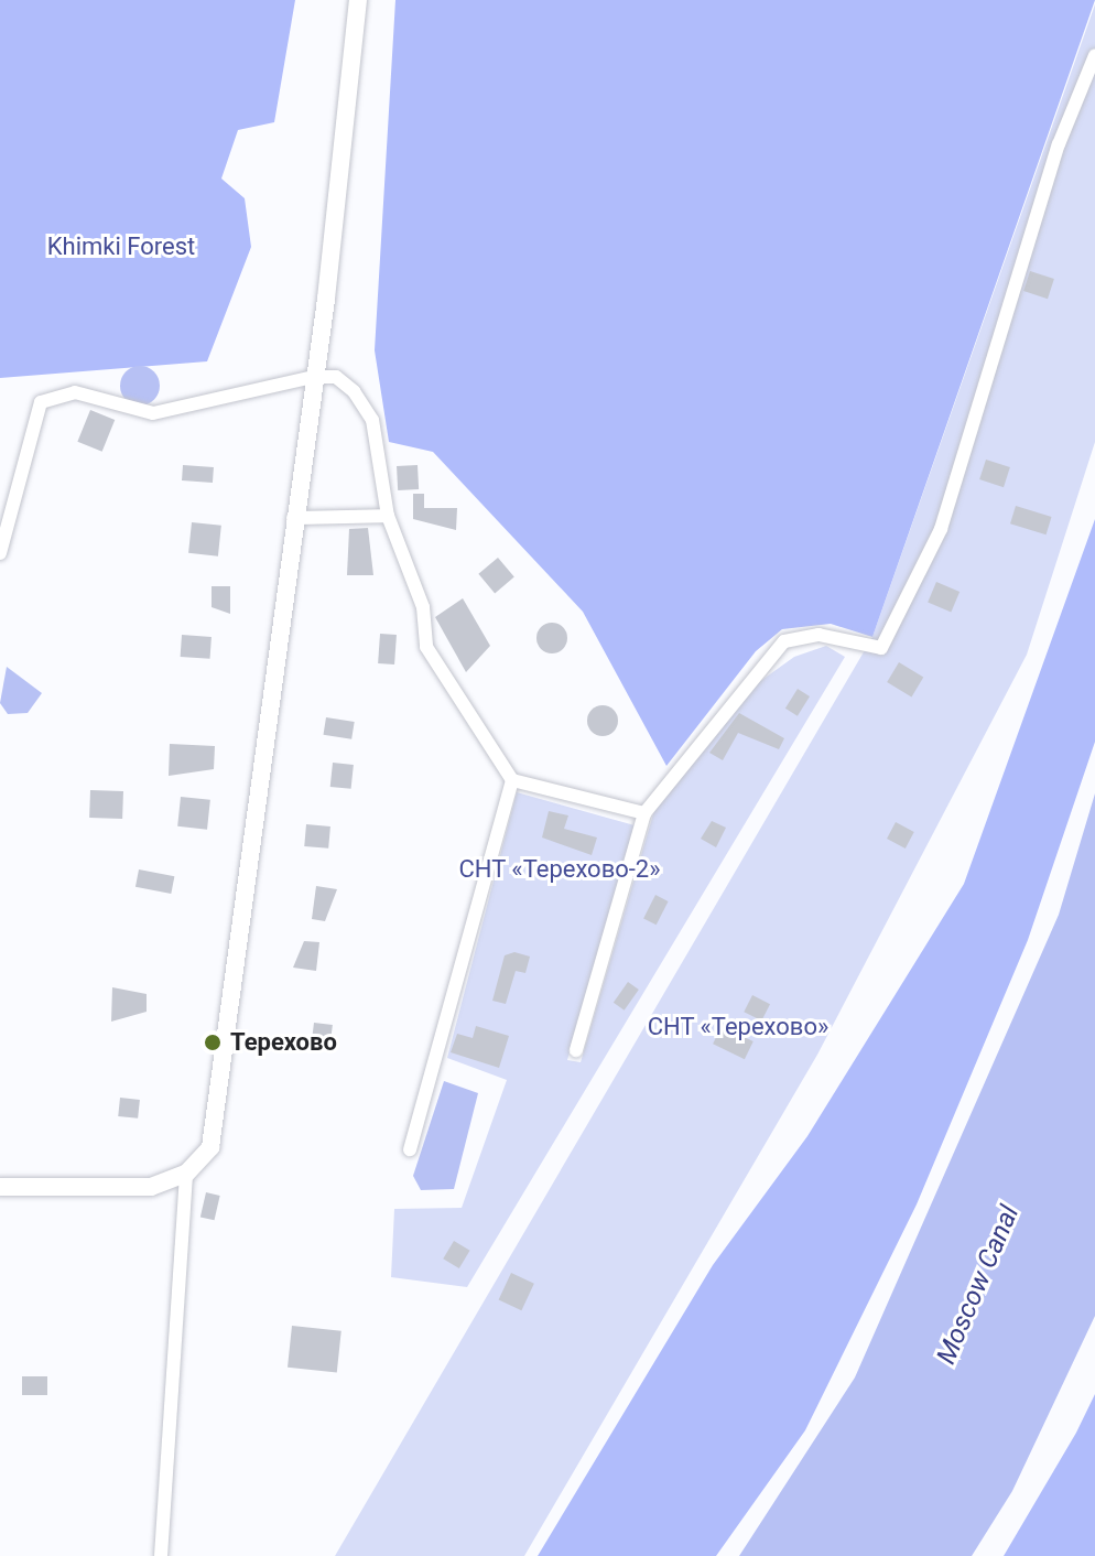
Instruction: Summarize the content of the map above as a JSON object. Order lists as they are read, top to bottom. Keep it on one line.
{"water":["Moscow Canal"],"parks":["Khimki Forest","СНТ «Терехово-2»","СНТ «Терехово»"],"places":["Терехово"]}
